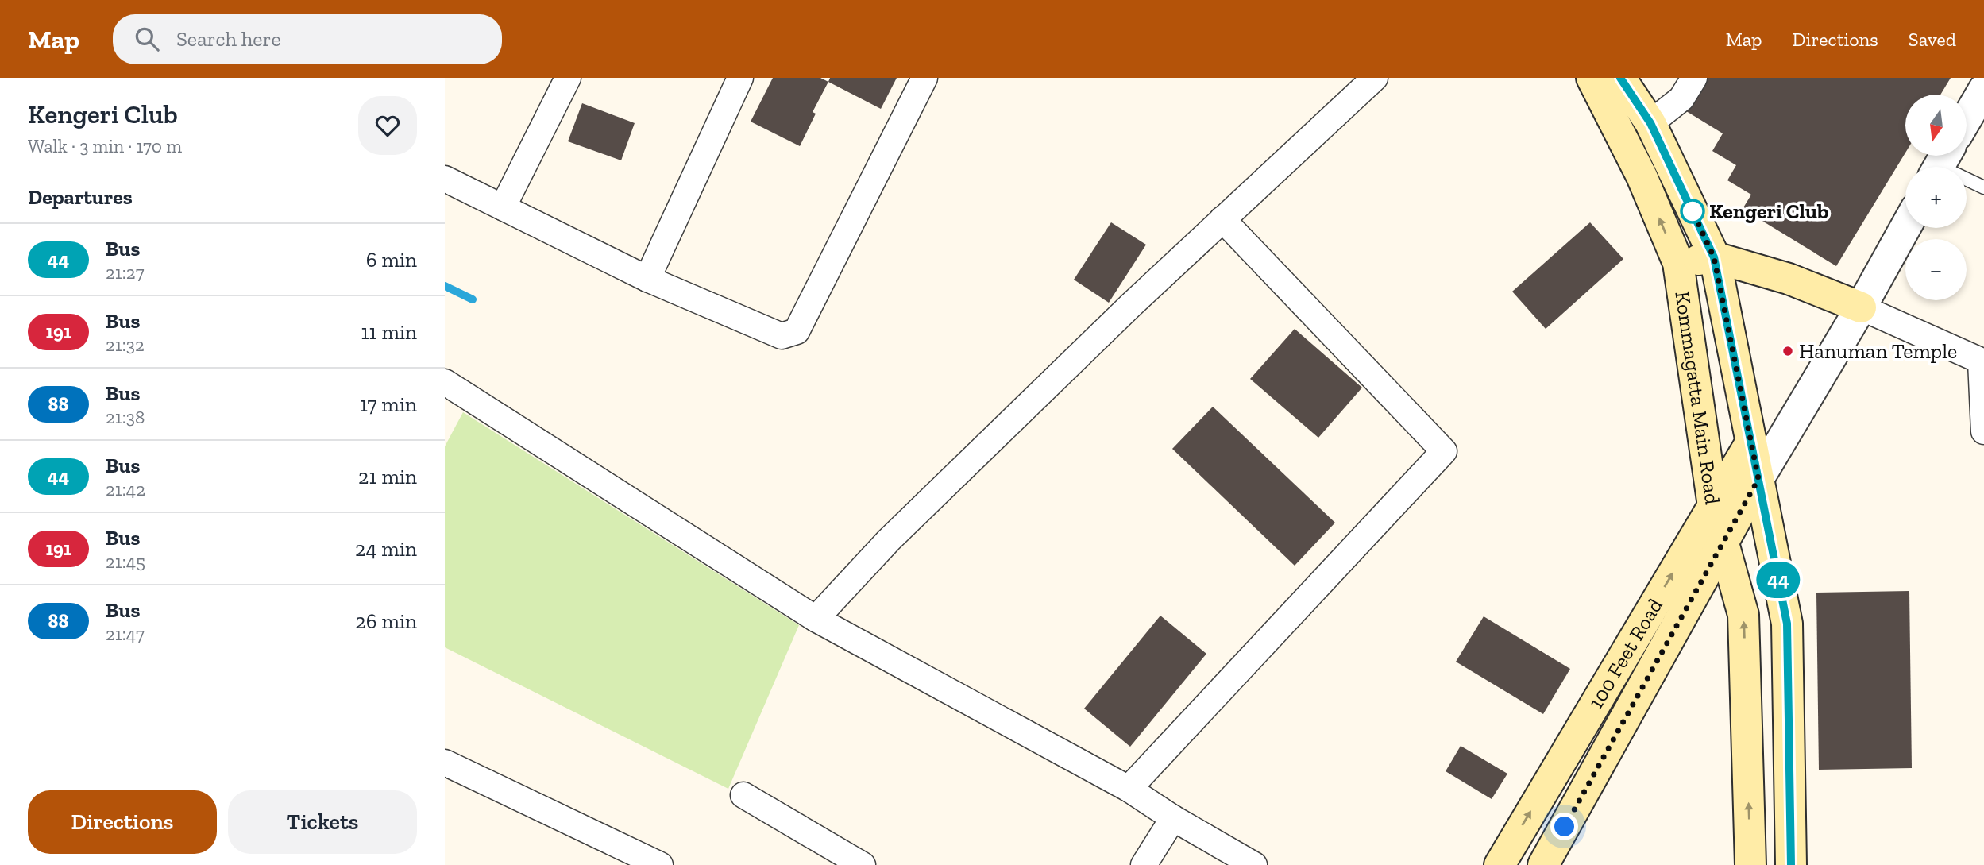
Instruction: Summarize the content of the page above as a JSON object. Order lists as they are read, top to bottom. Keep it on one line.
{"streets":{"main road":["Kommagatta Main Road","100 Feet Road"]},"crossings":[["Kommagatta Main Road","100 Feet Road"]],"places":["Kengeri Club","Hanuman Temple"],"lines":["bus line 44"],"north":"bottom","page":{"header":"Map","search":"Search here","nav":["Map","Directions","Saved"],"heading":[["Kengeri Club","Walk · 3 min · 170 m"],"Departures"],"on_map":"44","map_buttons":["+","−"],"list":[{"mark":"44","name":"Bus","note":"21:27","value":"6 min"},{"mark":"191","name":"Bus","note":"21:32","value":"11 min"},{"mark":"88","name":"Bus","note":"21:38","value":"17 min"},{"mark":"44","name":"Bus","note":"21:42","value":"21 min"},{"mark":"191","name":"Bus","note":"21:45","value":"24 min"},{"mark":"88","name":"Bus","note":"21:47","value":"26 min"}],"buttons":["Directions","Tickets"]}}
